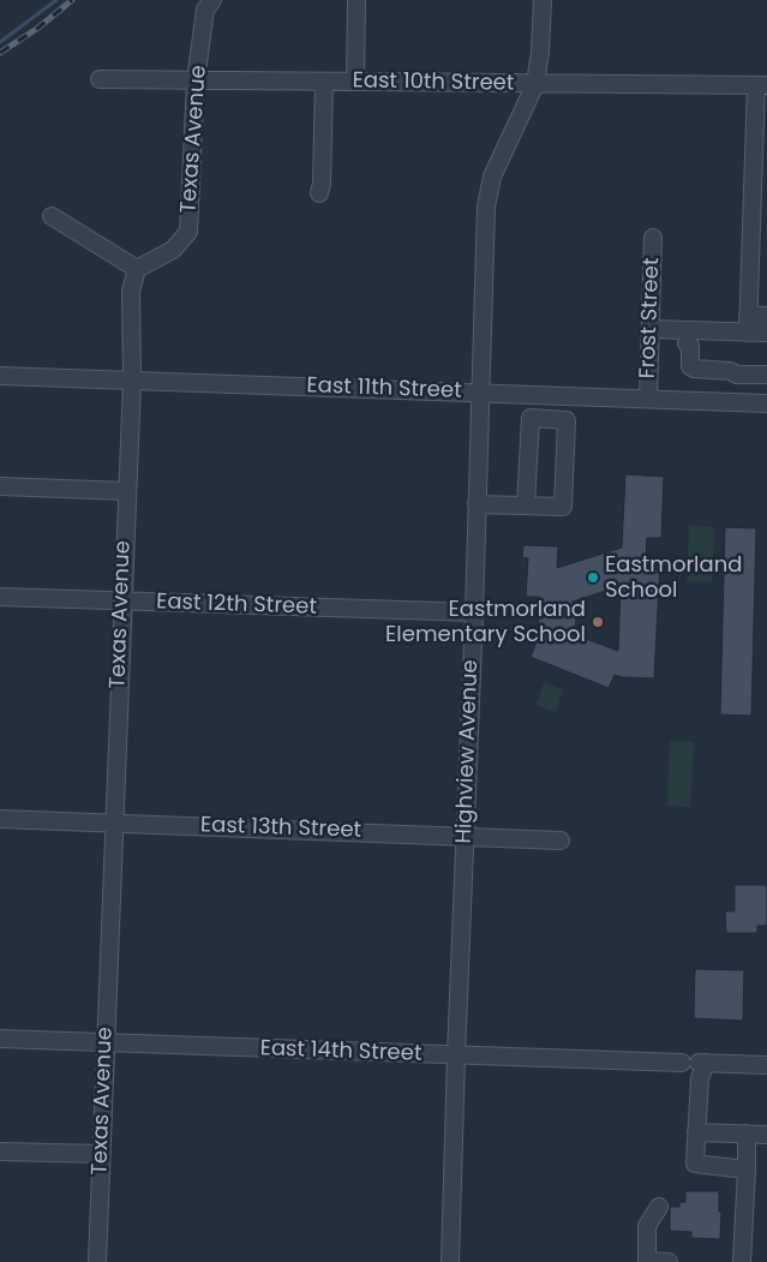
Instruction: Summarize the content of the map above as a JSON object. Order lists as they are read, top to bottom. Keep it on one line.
{"streets":{"street":["East 10th Street","Texas Avenue","Frost Street","East 11th Street","East 12th Street","Highview Avenue","East 13th Street","East 14th Street"]},"crossings":[["East 10th Street","Texas Avenue"],["East 10th Street","Highview Avenue"],["Texas Avenue","East 11th Street"],["Texas Avenue","East 12th Street"],["Texas Avenue","East 13th Street"],["Texas Avenue","East 14th Street"],["Frost Street","East 11th Street"],["East 11th Street","Highview Avenue"],["East 12th Street","Highview Avenue"],["Highview Avenue","East 13th Street"],["Highview Avenue","East 14th Street"]],"places":["Eastmorland School","Eastmorland Elementary School"]}
